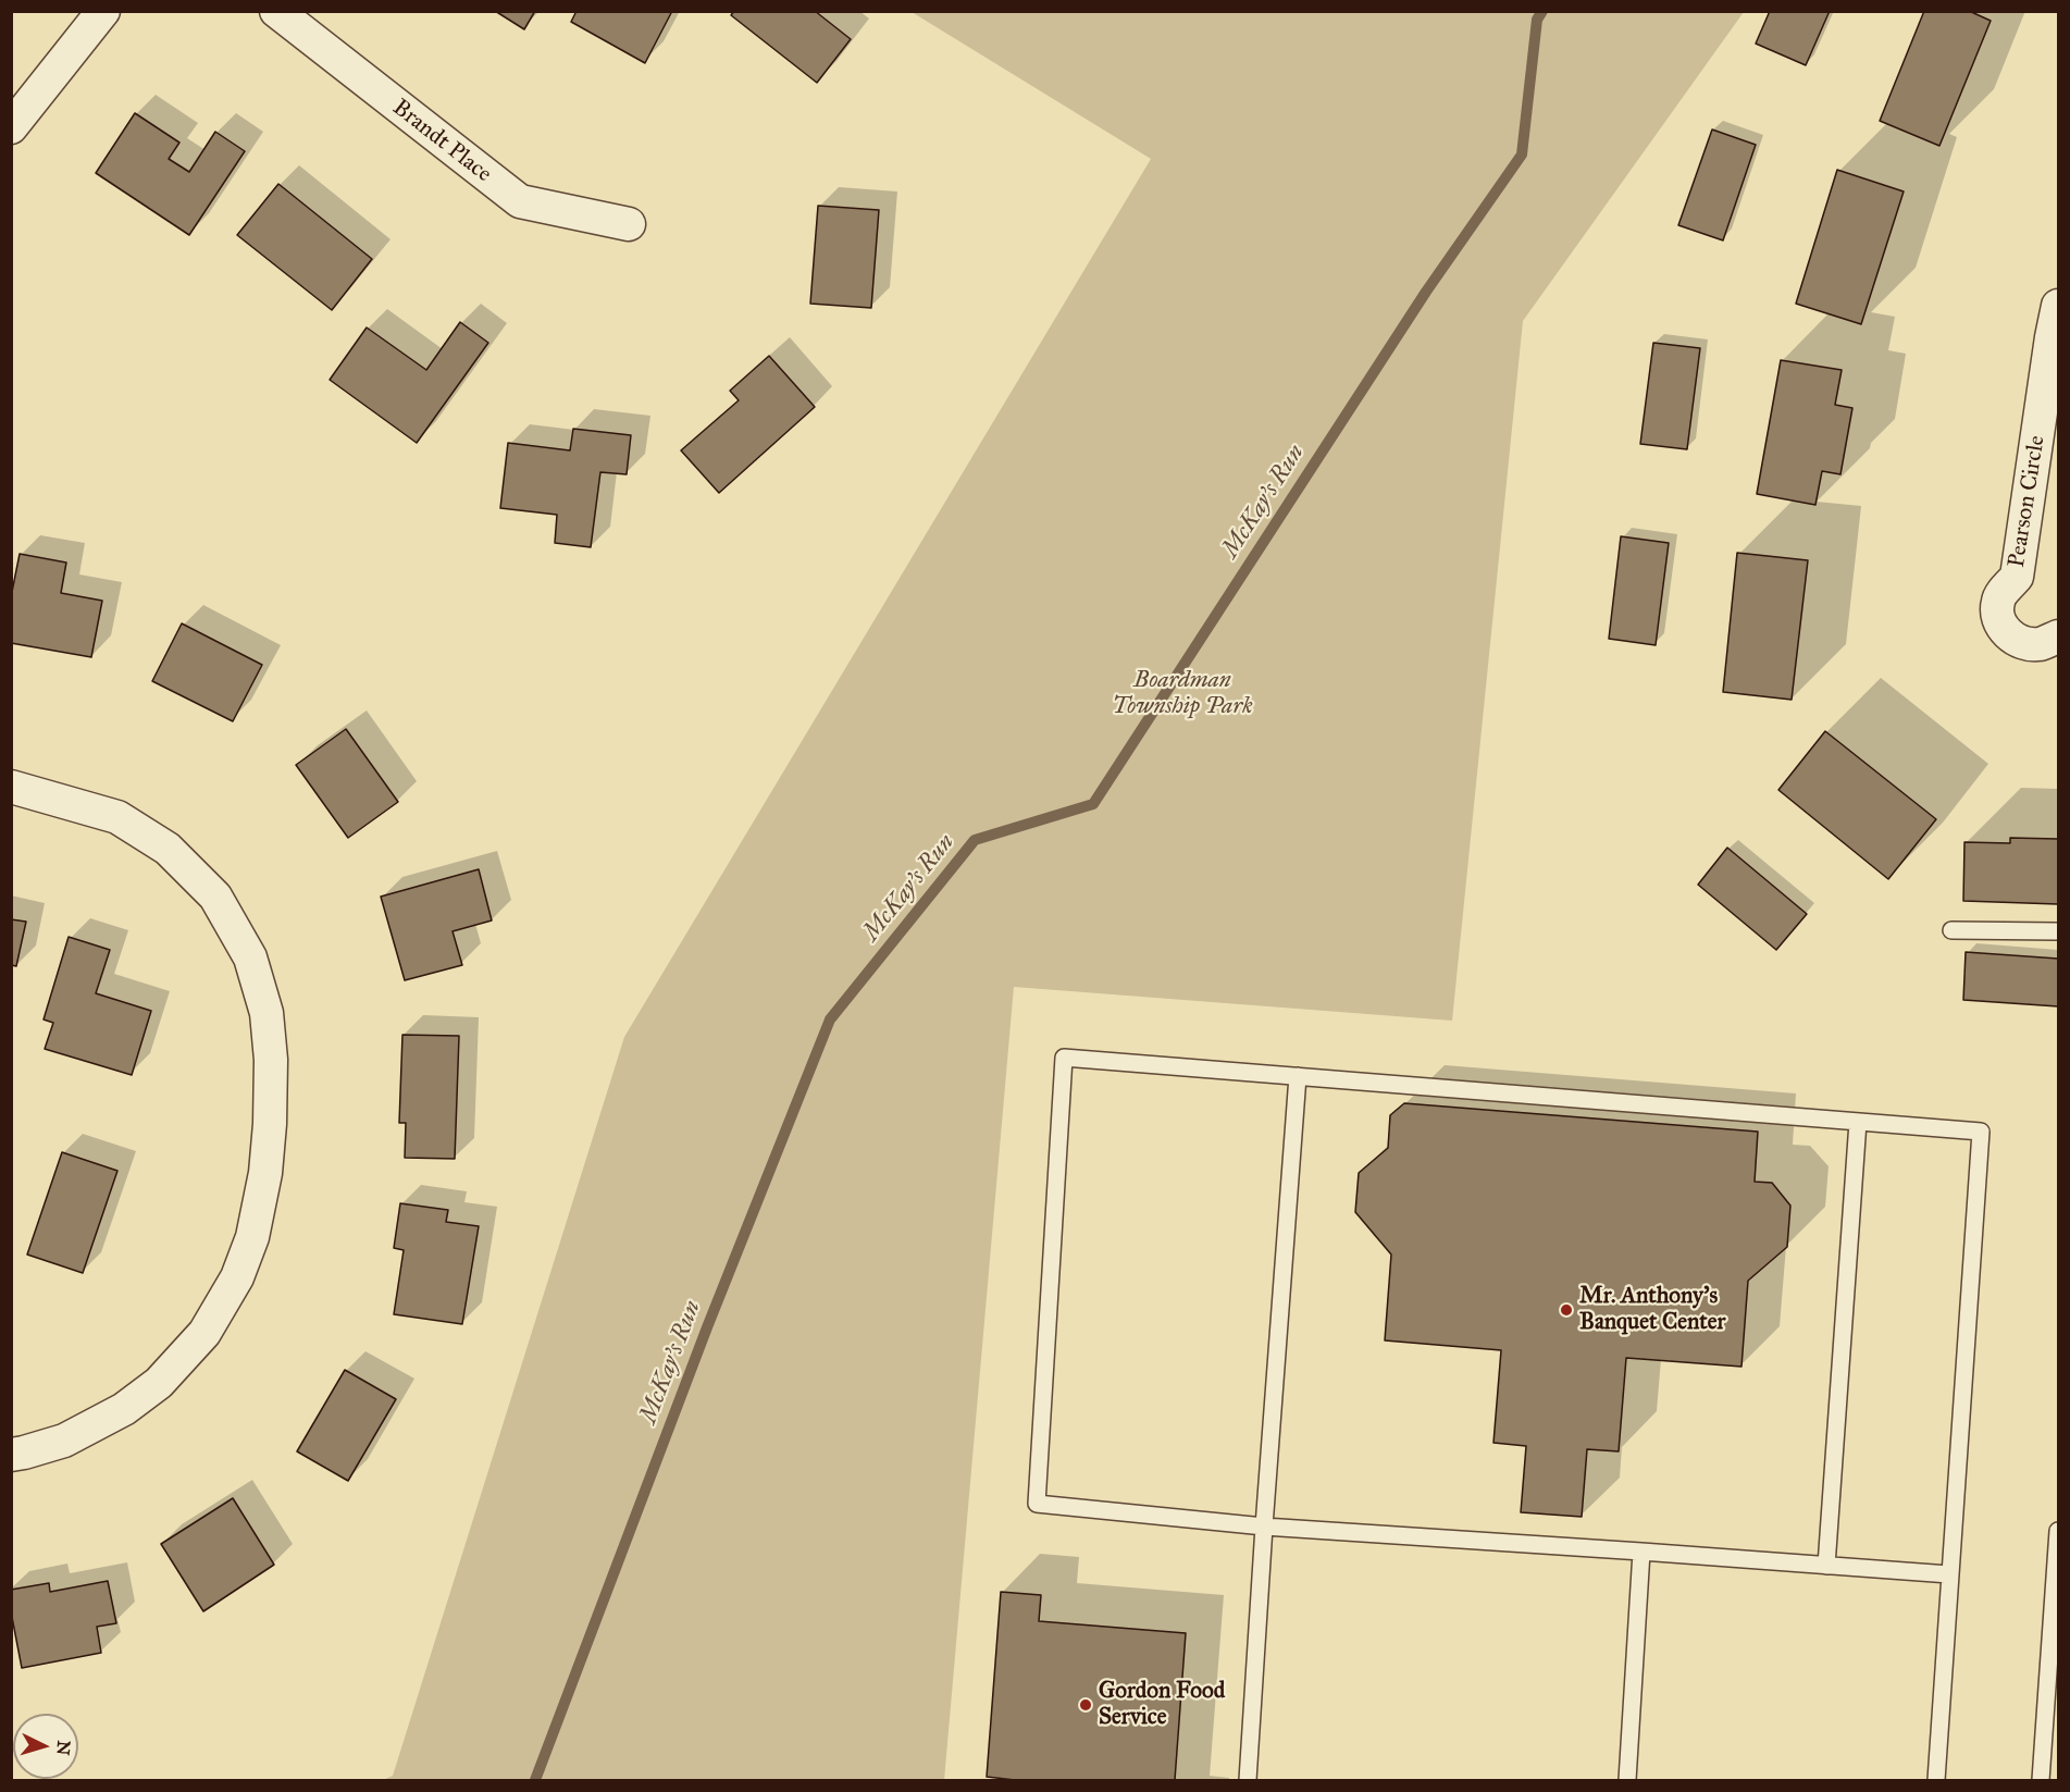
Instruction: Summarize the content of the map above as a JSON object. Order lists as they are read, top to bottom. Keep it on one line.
{"streets":{"street":["Brandt Place","Pearson Circle"]},"water":["McKay's Run"],"parks":["Boardman Township Park"],"places":["Mr. Anthony's Banquet Center","Gordon Food Service"],"north":"right"}
